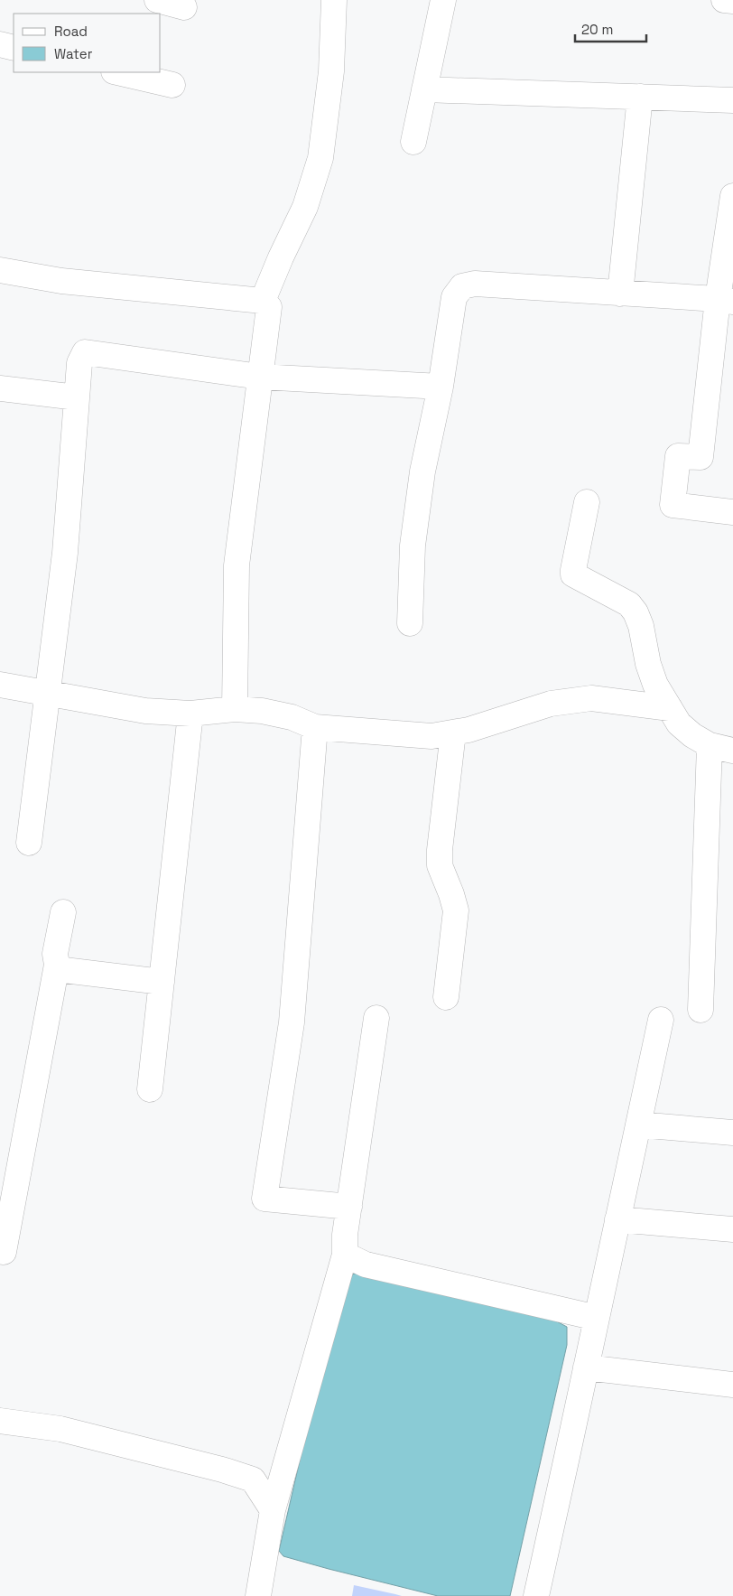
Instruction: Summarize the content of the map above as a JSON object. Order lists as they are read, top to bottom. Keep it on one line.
{"legend":["Road","Water"],"scale_bar":"20 m"}
